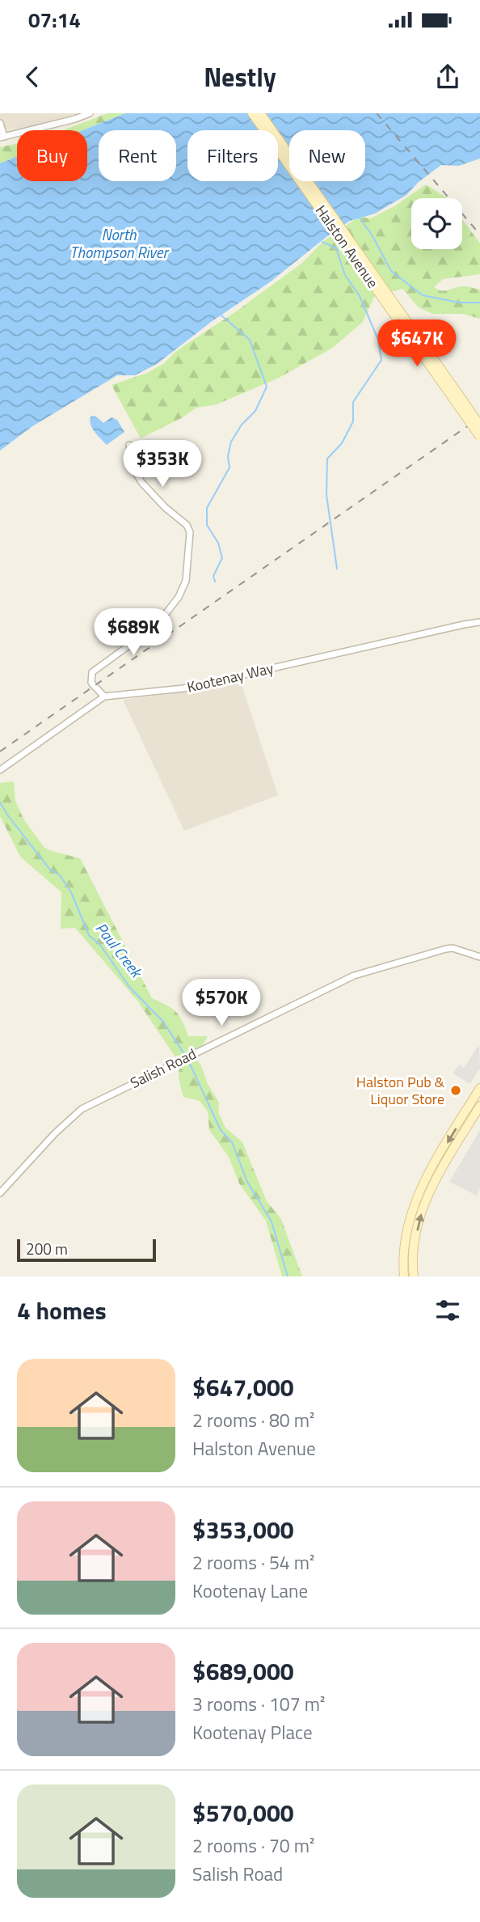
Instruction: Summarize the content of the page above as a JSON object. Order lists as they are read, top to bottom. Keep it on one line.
{"streets":{"main road":["Halston Avenue"],"street":["Kootenay Way","Salish Road"]},"water":["North Thompson River","Paul Creek"],"places":["Halston Pub & Liquor Store"],"scale_bar":"200 m","page":{"status":"07:14","header":"Nestly","chip":["Buy","Rent","Filters","New"],"price":["$647K","$353K","$689K","$570K"],"scale":"200 m","heading":"4 homes","list":[{"name":"$647,000","note":"2 rooms · 80 m² · Halston Avenue"},{"name":"$353,000","note":"2 rooms · 54 m² · Kootenay Lane"},{"name":"$689,000","note":"3 rooms · 107 m² · Kootenay Place"},{"name":"$570,000","note":"2 rooms · 70 m² · Salish Road"}]}}
